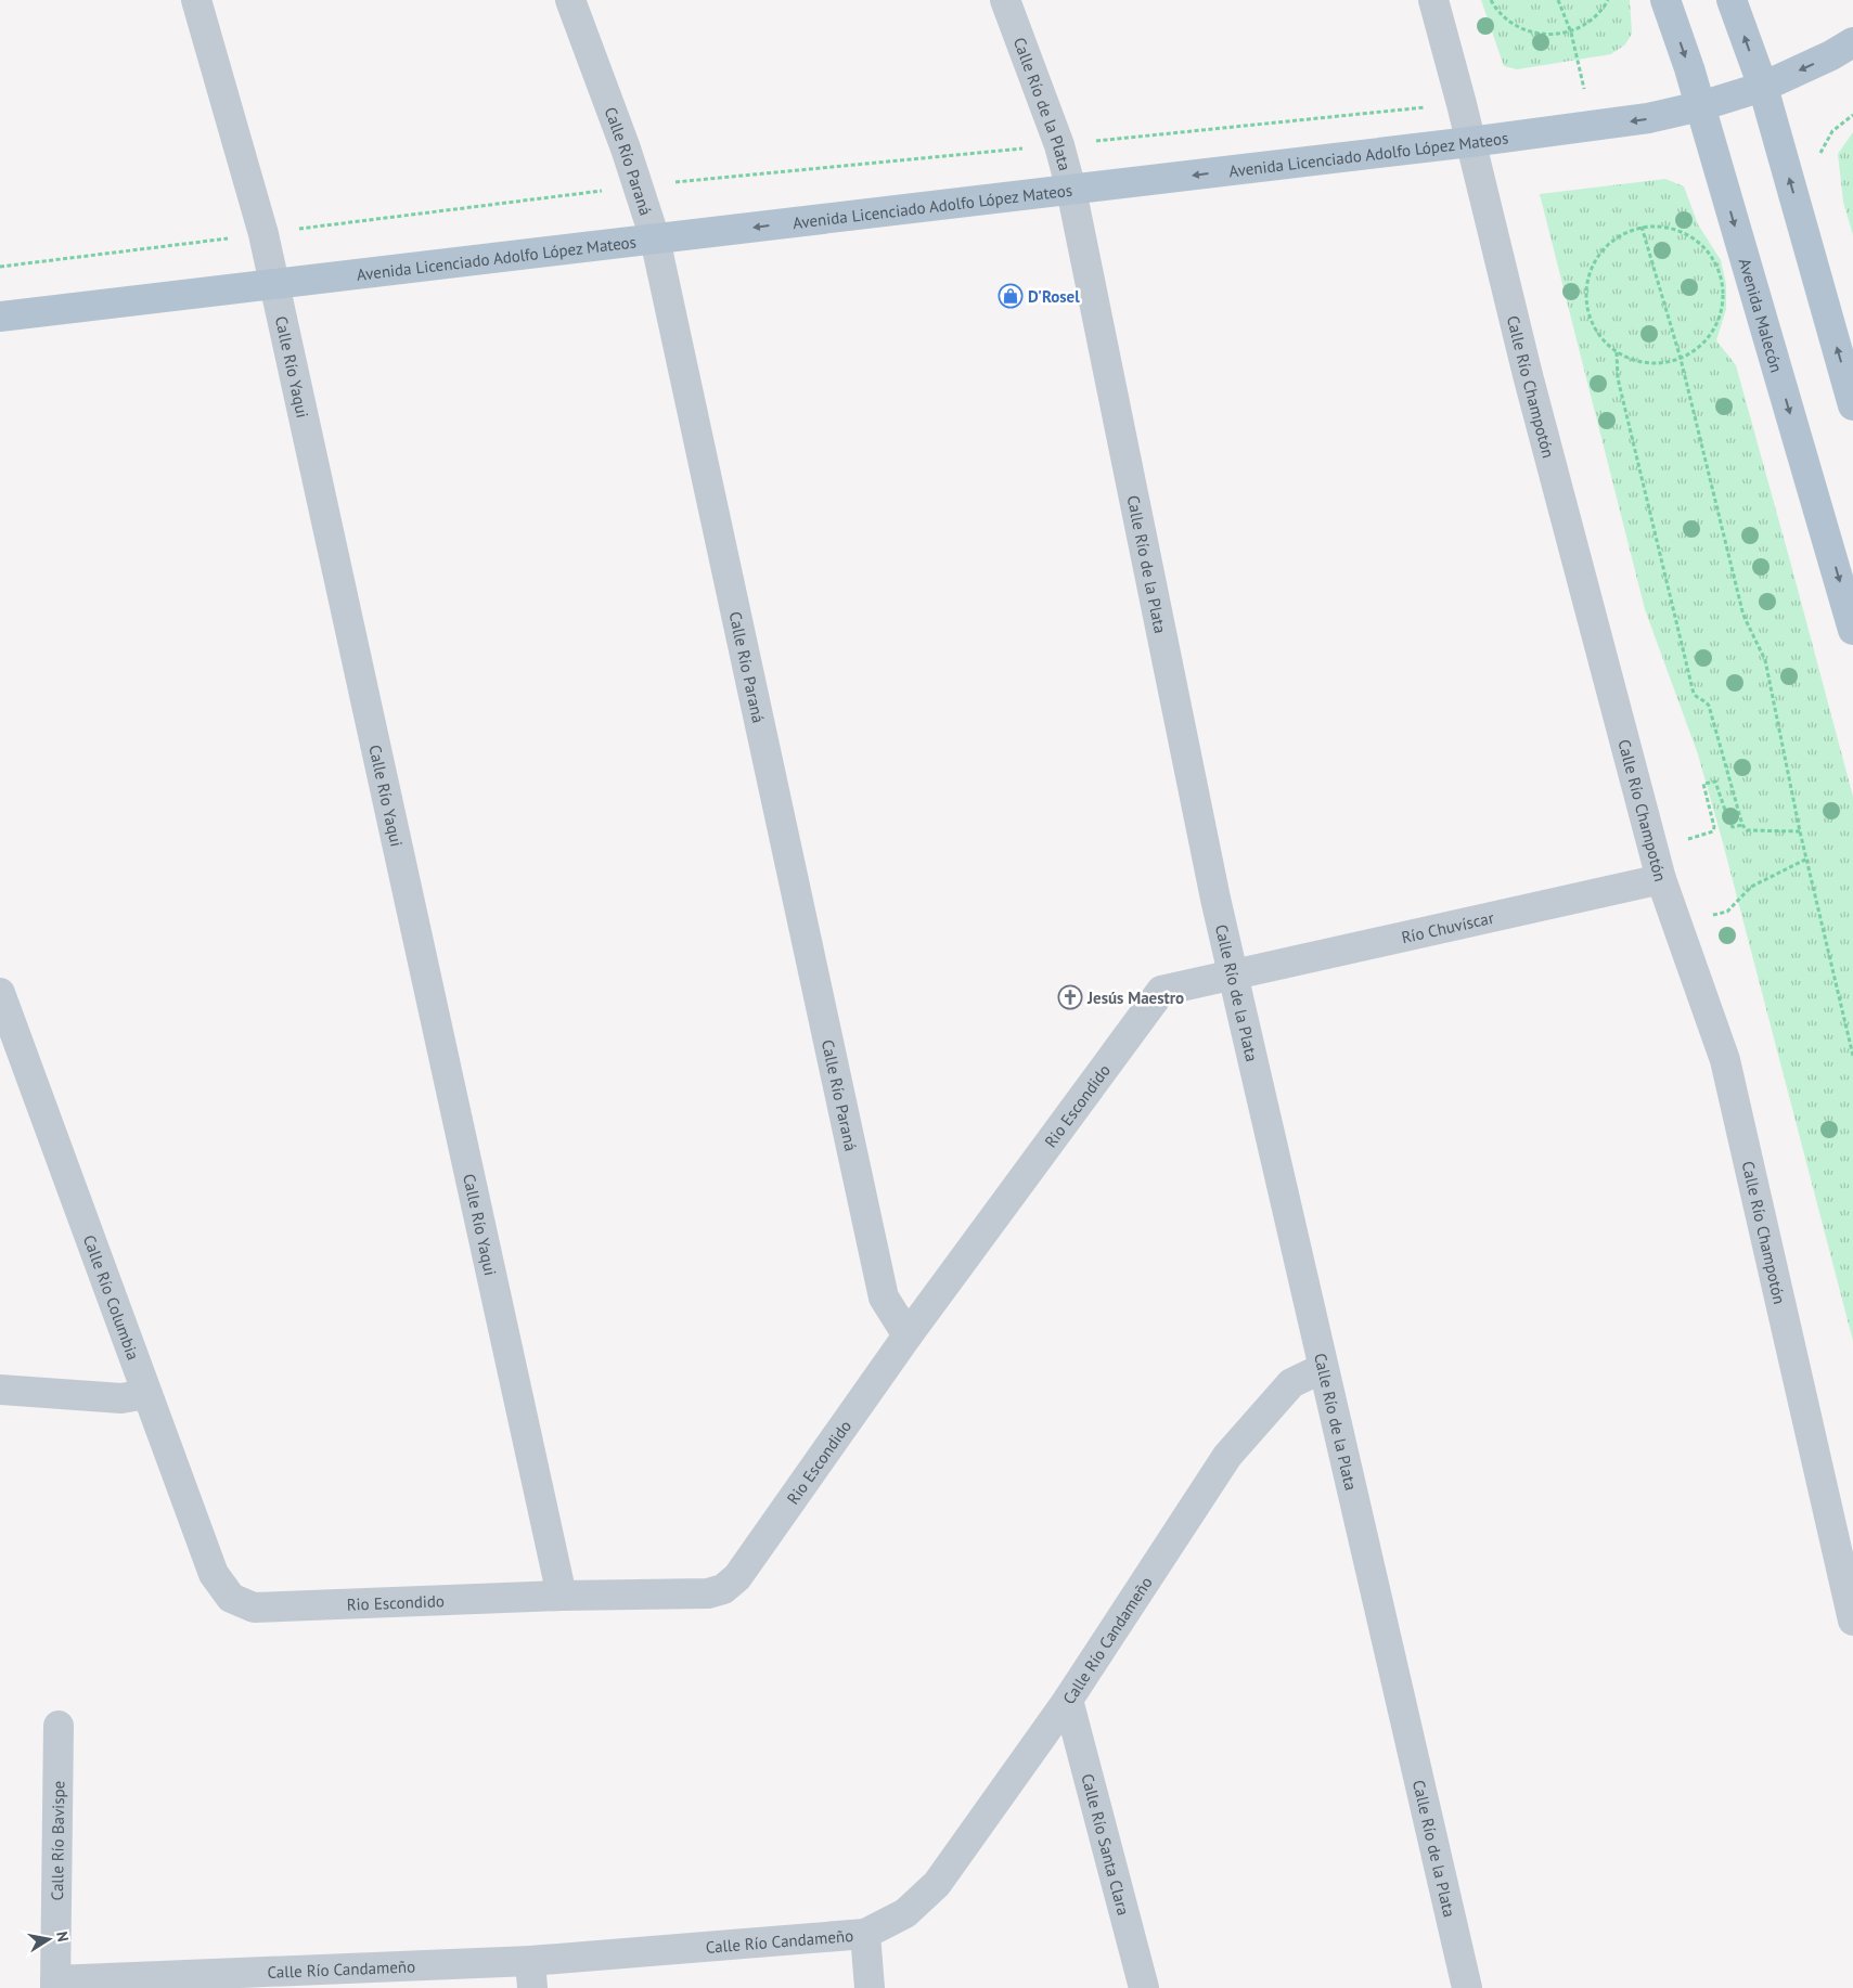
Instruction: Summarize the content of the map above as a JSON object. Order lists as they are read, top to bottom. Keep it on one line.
{"streets":{"main road":["Avenida Licenciado Adolfo López Mateos","Avenida Malecón"],"street":["Calle Río de la Plata","Calle Río Paraná","Calle Río Yaqui","Calle Río Champotón","Río Chuvíscar","Rio Escondido","Calle Río Columbia","Calle Río Candameño","Calle Río Bavispe","Calle Río Santa Clara"]},"crossings":[["Calle Río de la Plata","Avenida Licenciado Adolfo López Mateos"],["Calle Río de la Plata","Río Chuvíscar"],["Calle Río de la Plata","Rio Escondido"],["Calle Río de la Plata","Calle Río Candameño"],["Avenida Licenciado Adolfo López Mateos","Calle Río Paraná"],["Avenida Licenciado Adolfo López Mateos","Avenida Malecón"],["Avenida Licenciado Adolfo López Mateos","Calle Río Yaqui"],["Avenida Licenciado Adolfo López Mateos","Calle Río Champotón"],["Calle Río Paraná","Rio Escondido"],["Calle Río Yaqui","Rio Escondido"],["Calle Río Champotón","Río Chuvíscar"],["Río Chuvíscar","Rio Escondido"],["Rio Escondido","Calle Río Columbia"],["Calle Río Candameño","Calle Río Bavispe"],["Calle Río Candameño","Calle Río Santa Clara"]],"one_way":["Avenida Licenciado Adolfo López Mateos"],"places":{"shop":["D'Rosel"],"church":["Jesús Maestro"]},"north":"right"}
